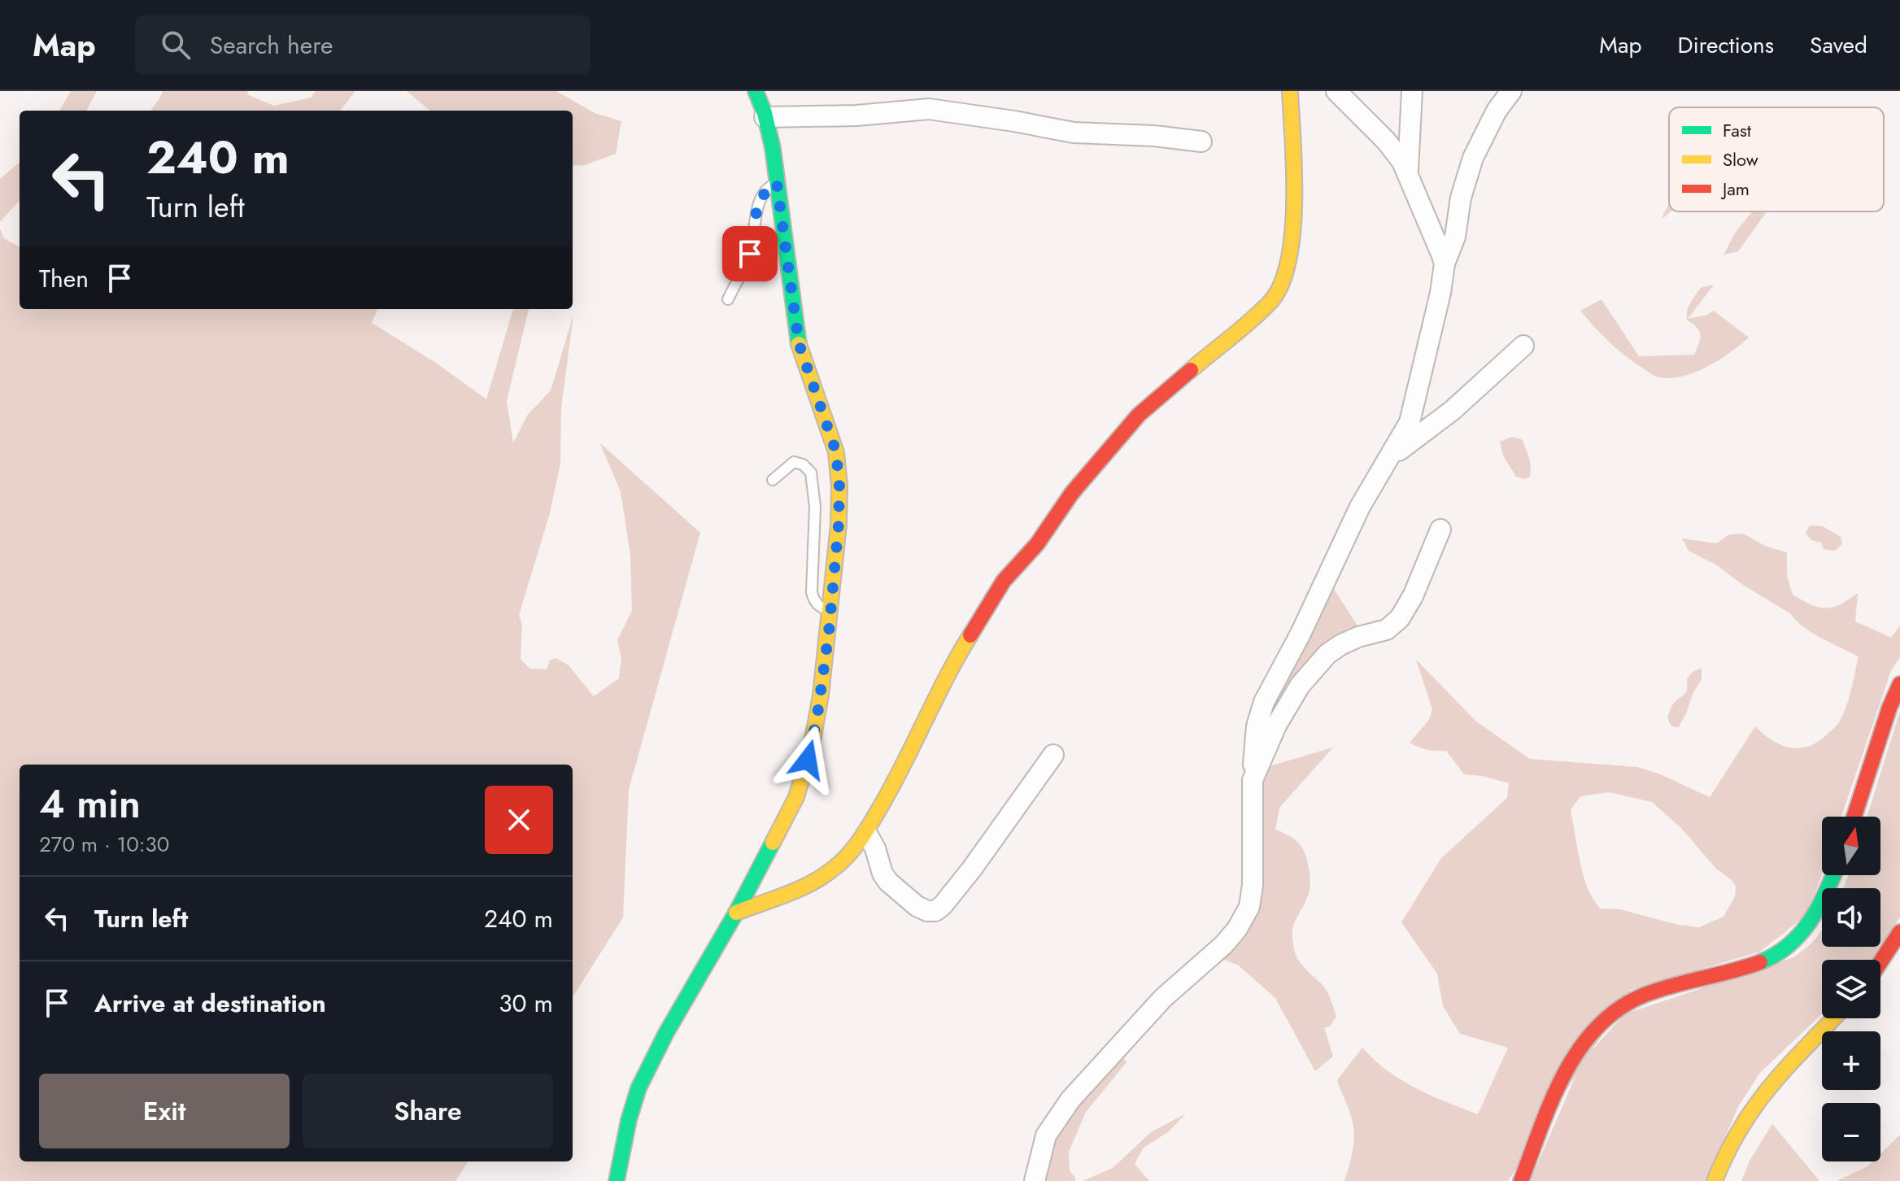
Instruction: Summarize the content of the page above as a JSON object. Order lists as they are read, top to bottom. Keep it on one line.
{"legend":["Fast","Slow","Jam"],"north":"top","page":{"header":"Map","search":"Search here","nav":["Map","Directions","Saved"],"turn":["240 m","Turn left"],"then":"Then","heading":["4 min","270 m · 10:30"],"map_buttons":["+","−"],"list":[{"name":"Turn left","value":"240 m"},{"name":"Arrive at destination","value":"30 m"}],"buttons":["Exit","Share"]}}
